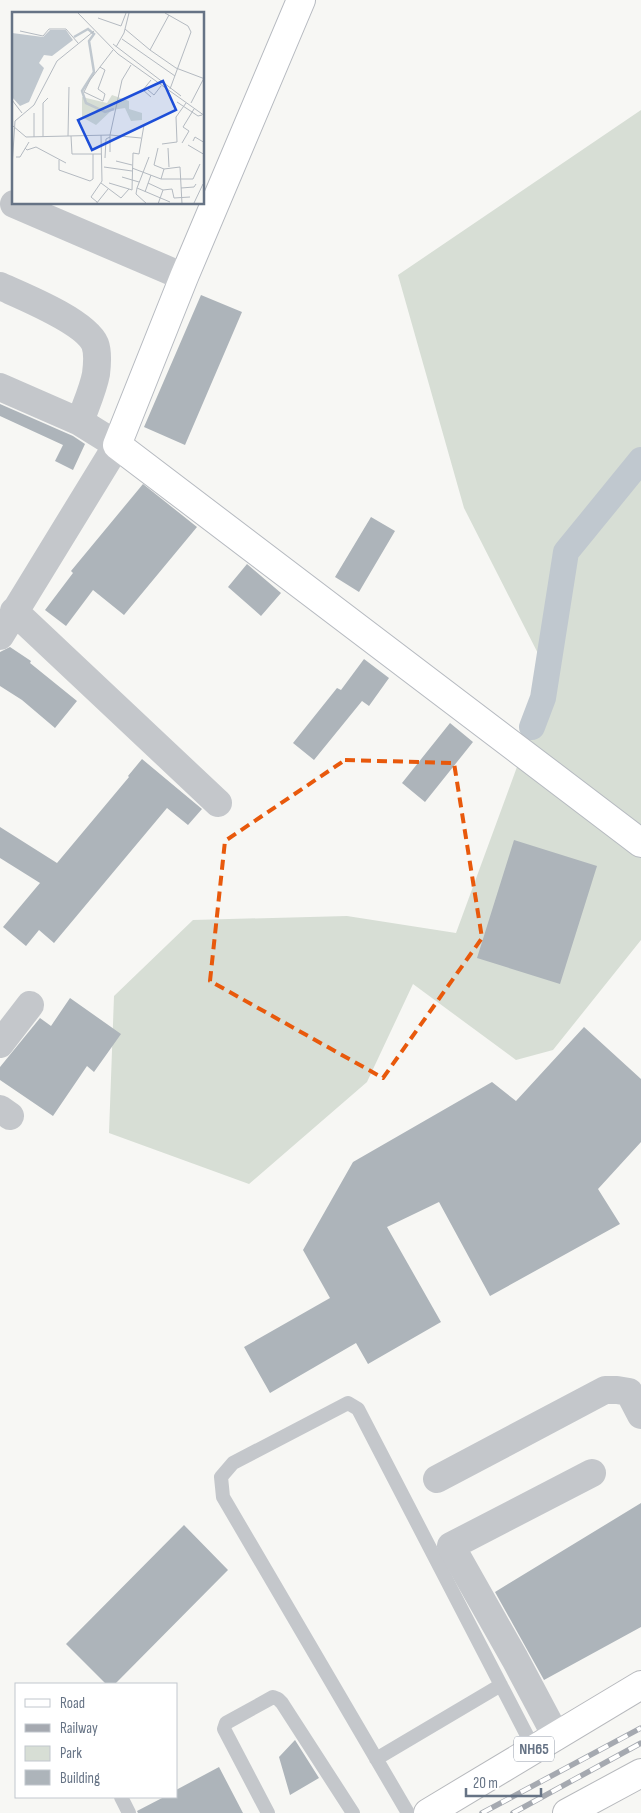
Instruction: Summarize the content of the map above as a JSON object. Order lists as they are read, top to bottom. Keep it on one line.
{"streets":{"main road":["NH65"]},"legend":["Road","Railway","Park","Building"],"scale_bar":"20 m"}
